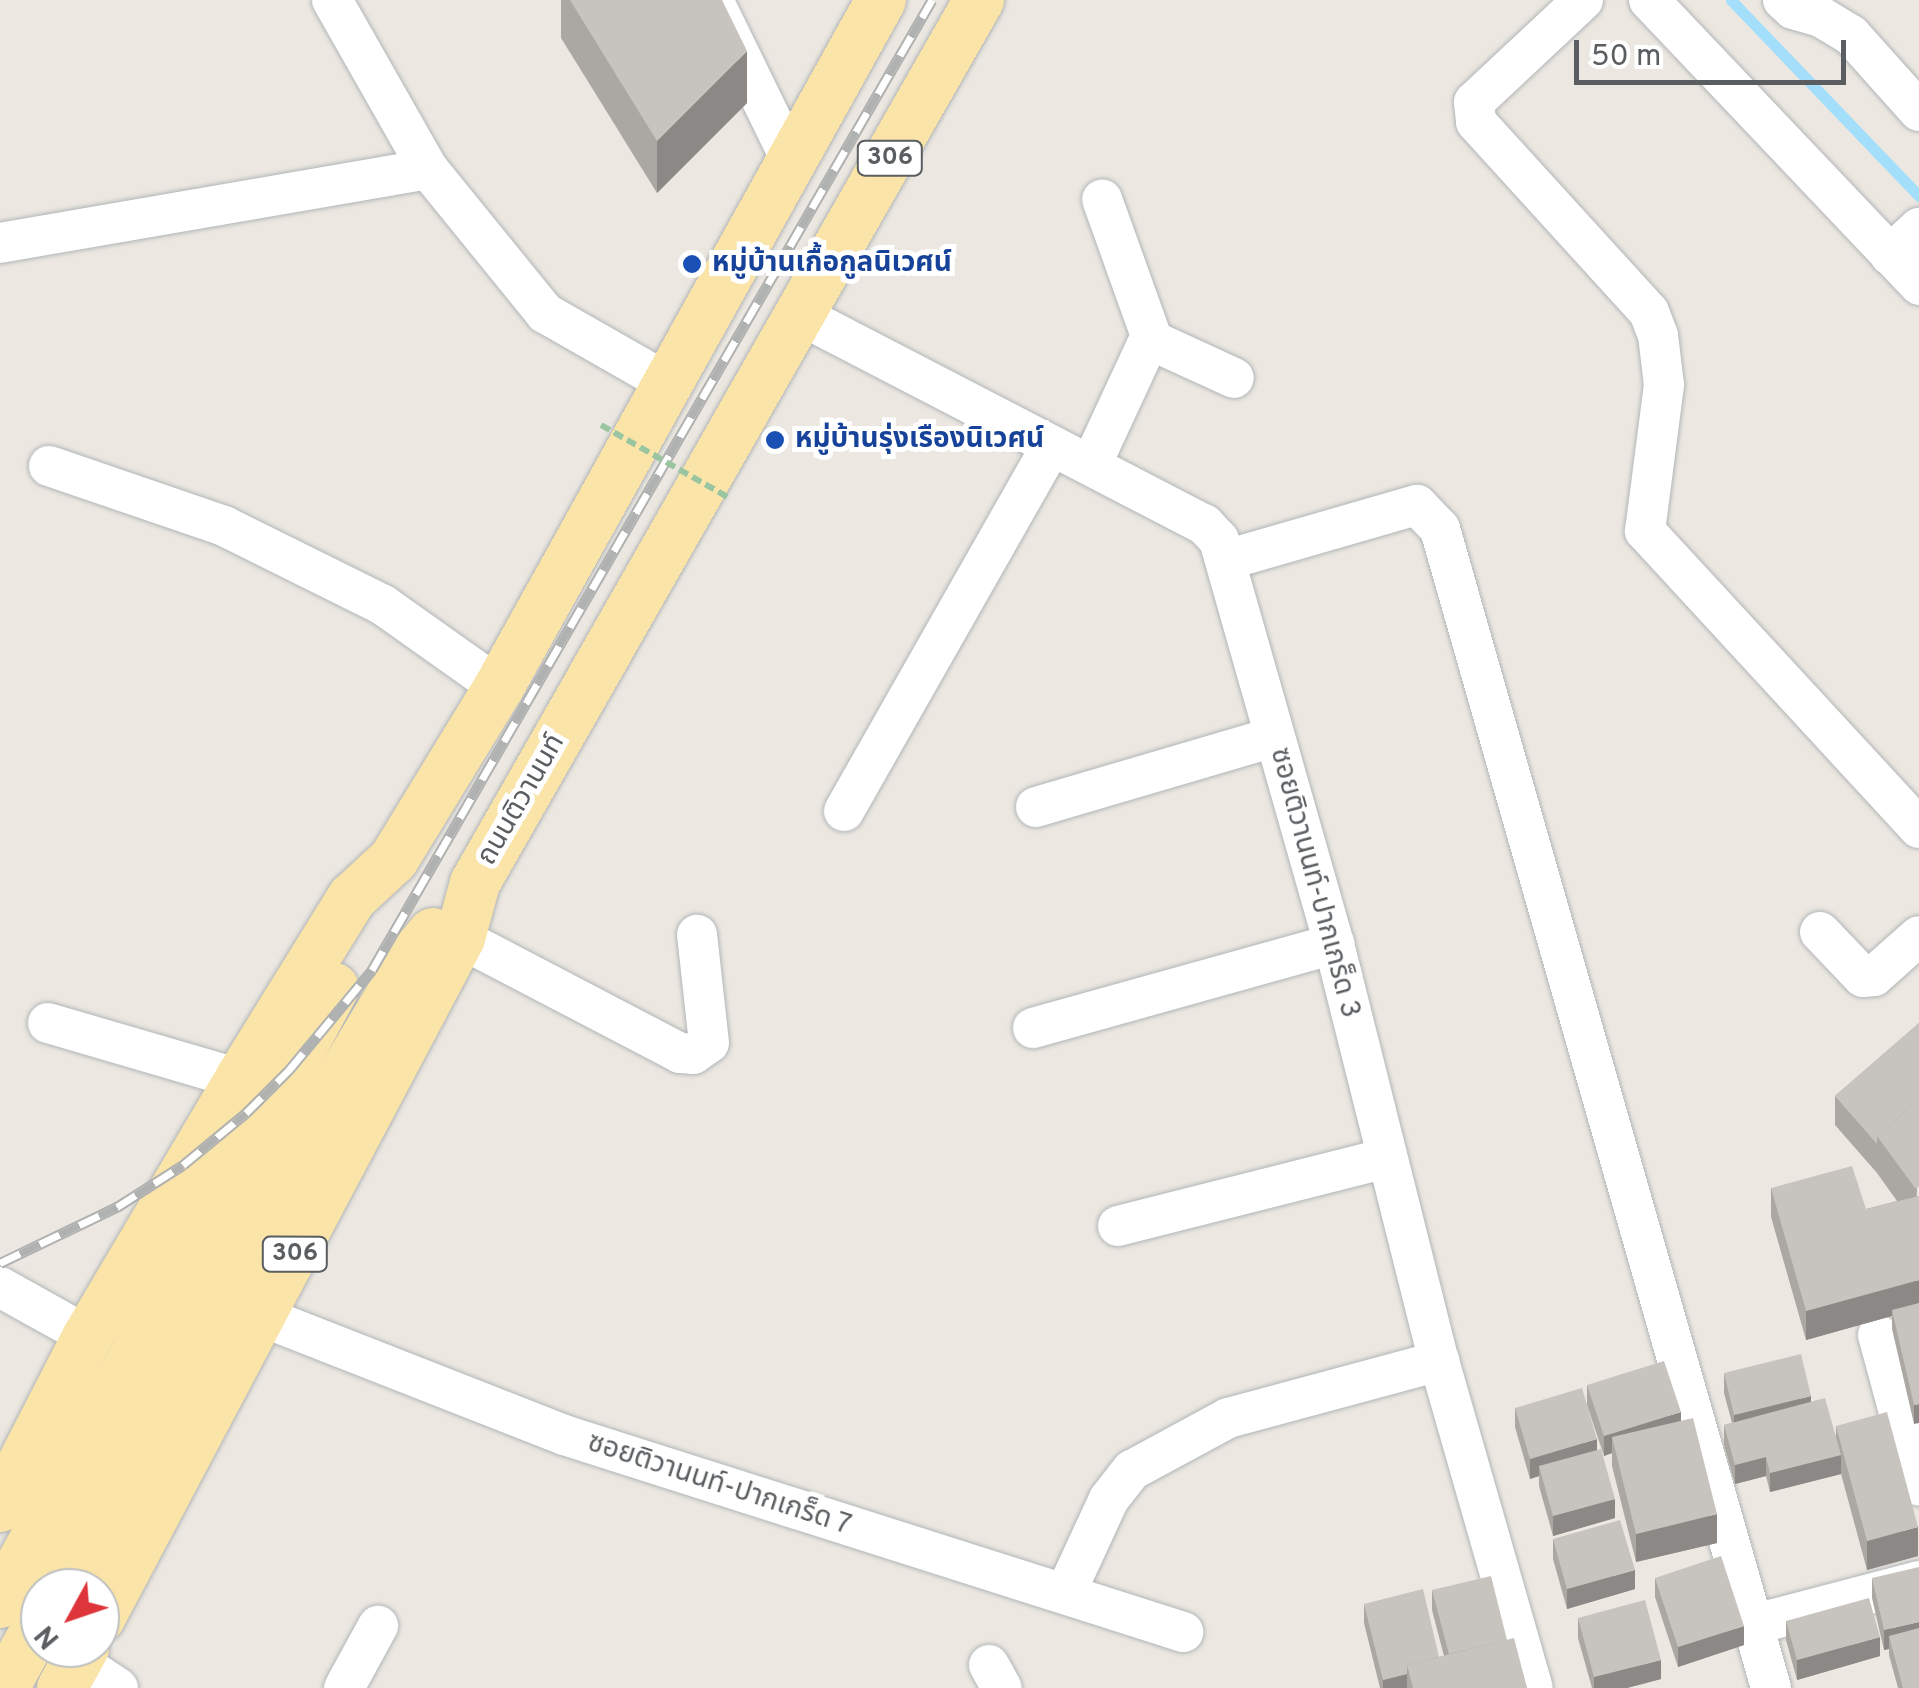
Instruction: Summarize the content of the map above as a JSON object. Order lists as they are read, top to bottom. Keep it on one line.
{"streets":{"main road":["306","ถนนติวานนท์"],"street":["ซอยติวานนท์-ปากเกร็ด 3","ซอยติวานนท์-ปากเกร็ด 7"]},"crossings":[["306","ถนนติวานนท์"],["ถนนติวานนท์","ซอยติวานนท์-ปากเกร็ด 3"],["ถนนติวานนท์","ซอยติวานนท์-ปากเกร็ด 7"]],"places":["หมู่บ้านเกื้อกูลนิเวศน์","หมู่บ้านรุ่งเรืองนิเวศน์"],"scale_bar":"50 m","north":"bottom left"}
